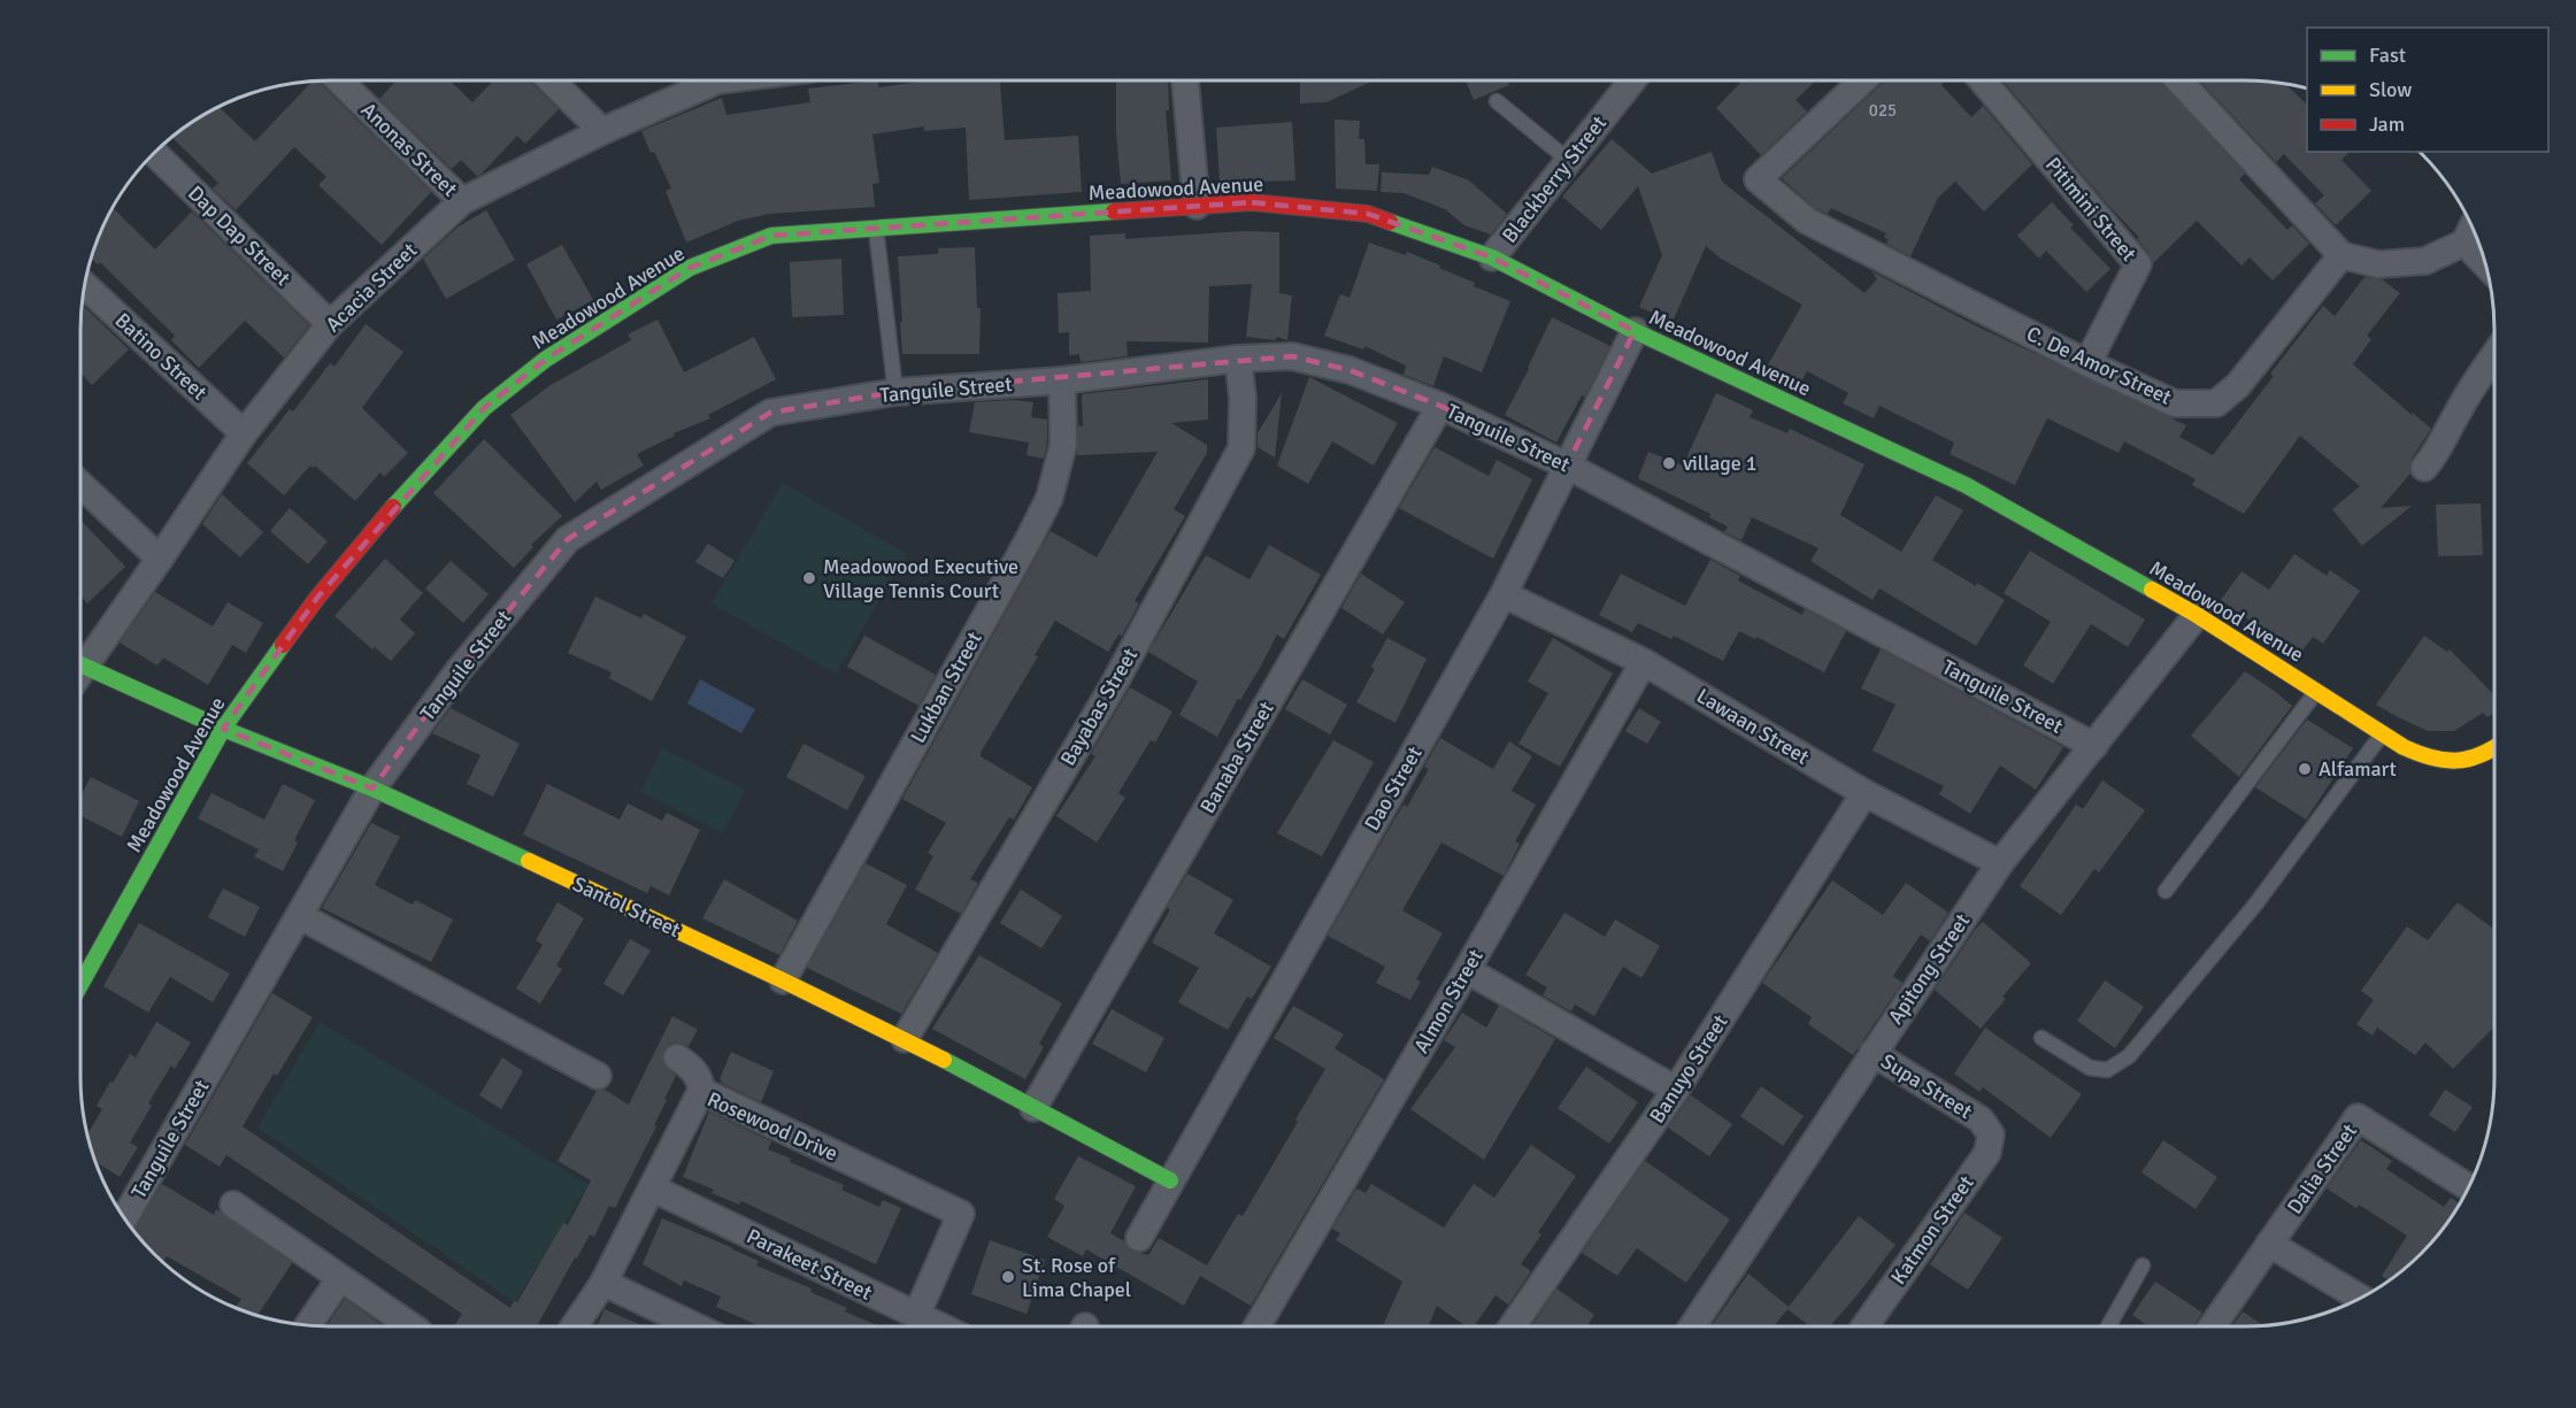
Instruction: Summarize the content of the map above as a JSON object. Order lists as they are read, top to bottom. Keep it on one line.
{"streets":{"street":["Anonas Street","Blackberry Street","Meadowood Avenue","Pitimini Street","Dap Dap Street","Acacia Street","Batino Street","C. De Amor Street","Tanguile Street","Lukban Street","Bayabas Street","Lawaan Street","Banaba Street","Dao Street","Santol Street","Apitong Street","Almon Street","Banuyo Street","Supa Street","Rosewood Drive","Dalia Street","Katmon Street","Parakeet Street"]},"crossings":[["Anonas Street","Acacia Street"],["Blackberry Street","Meadowood Avenue"],["Meadowood Avenue","Dao Street"],["Meadowood Avenue","Santol Street"],["Meadowood Avenue","Apitong Street"],["Pitimini Street","C. De Amor Street"],["Dap Dap Street","Acacia Street"],["Acacia Street","Batino Street"],["Tanguile Street","Lukban Street"],["Tanguile Street","Bayabas Street"],["Tanguile Street","Banaba Street"],["Tanguile Street","Dao Street"],["Tanguile Street","Santol Street"],["Tanguile Street","Apitong Street"],["Lukban Street","Santol Street"],["Bayabas Street","Santol Street"],["Lawaan Street","Dao Street"],["Lawaan Street","Apitong Street"],["Lawaan Street","Almon Street"],["Lawaan Street","Banuyo Street"],["Banaba Street","Santol Street"],["Dao Street","Santol Street"],["Apitong Street","Supa Street"],["Supa Street","Katmon Street"],["Rosewood Drive","Parakeet Street"]],"places":["village 1","Meadowood Executive Village Tennis Court","Alfamart","St. Rose of Lima Chapel"],"house_numbers":["025"],"legend":["Fast","Slow","Jam"]}
